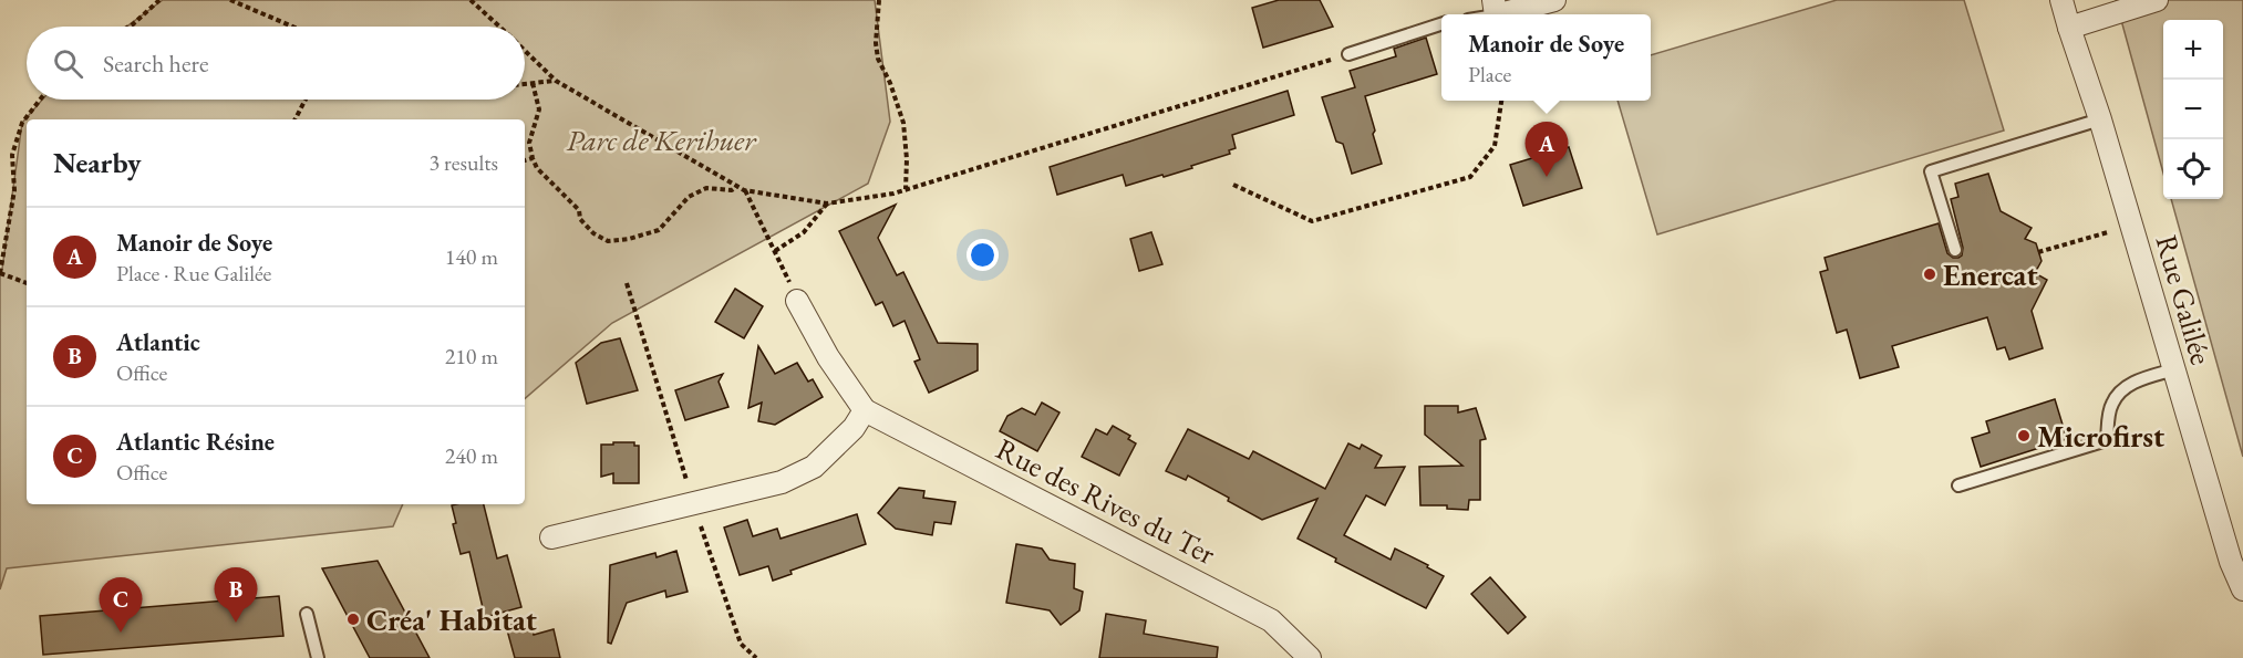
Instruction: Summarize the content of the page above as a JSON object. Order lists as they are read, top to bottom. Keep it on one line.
{"streets":{"street":["Rue Galilée","Rue des Rives du Ter"]},"parks":["Parc de Kerihuer"],"places":["Enercat","Microfirst","Créa' Habitat"],"page":{"popup":["Manoir de Soye","Place"],"map_buttons":["+","−"],"search":"Search here","heading":["Nearby","3 results"],"pins":["A","B","C"],"list":[{"mark":"A","name":"Manoir de Soye","note":"Place · Rue Galilée","value":"140 m"},{"mark":"B","name":"Atlantic","note":"Office","value":"210 m"},{"mark":"C","name":"Atlantic Résine","note":"Office","value":"240 m"}]}}
